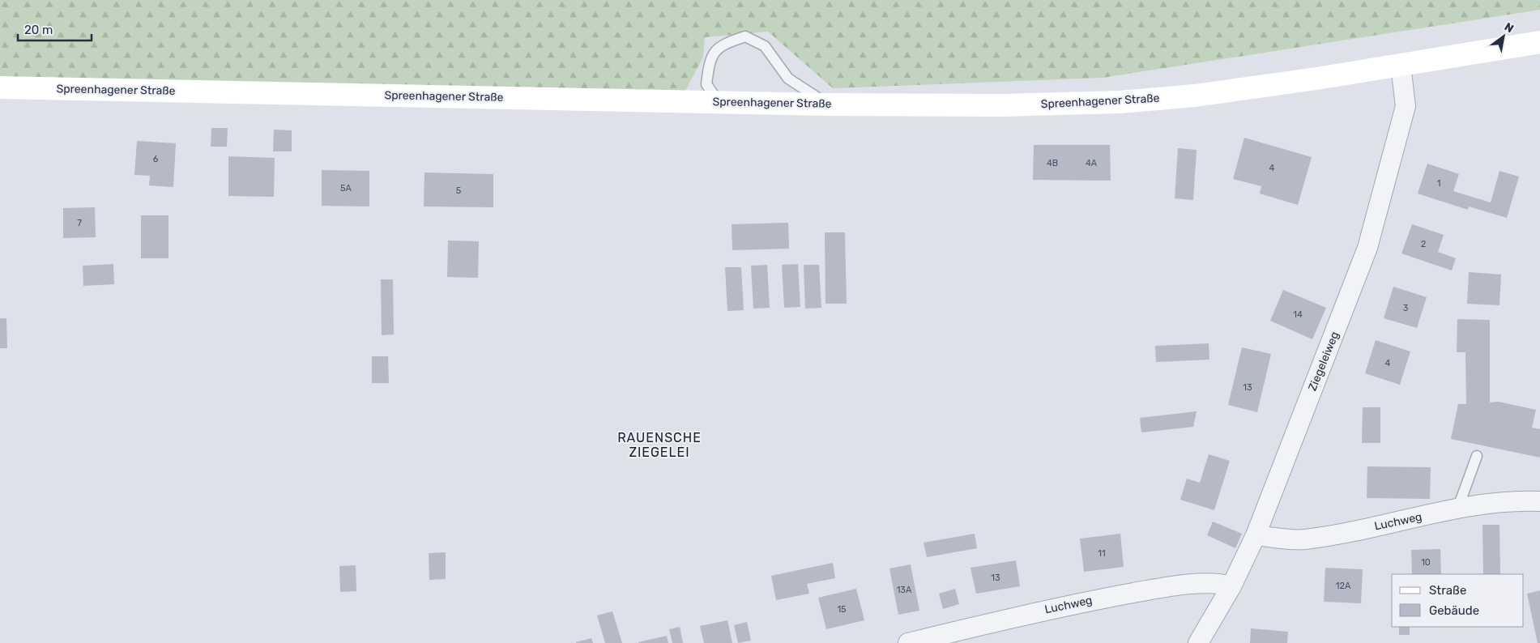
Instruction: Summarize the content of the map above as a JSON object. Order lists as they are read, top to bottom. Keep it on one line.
{"streets":{"main road":["Spreenhagener Straße"],"street":["Ziegeleiweg","Luchweg"]},"crossings":[["Spreenhagener Straße","Ziegeleiweg"],["Ziegeleiweg","Luchweg"]],"districts":["RAUENSCHE ZIEGELEI"],"house_numbers":["6","4B","4A","4","1","5A","5","7","2","3","14","4","13","11","10","13","12A","13A","15"],"legend":["Straße","Gebäude"],"scale_bar":"20 m","north":"top right"}
